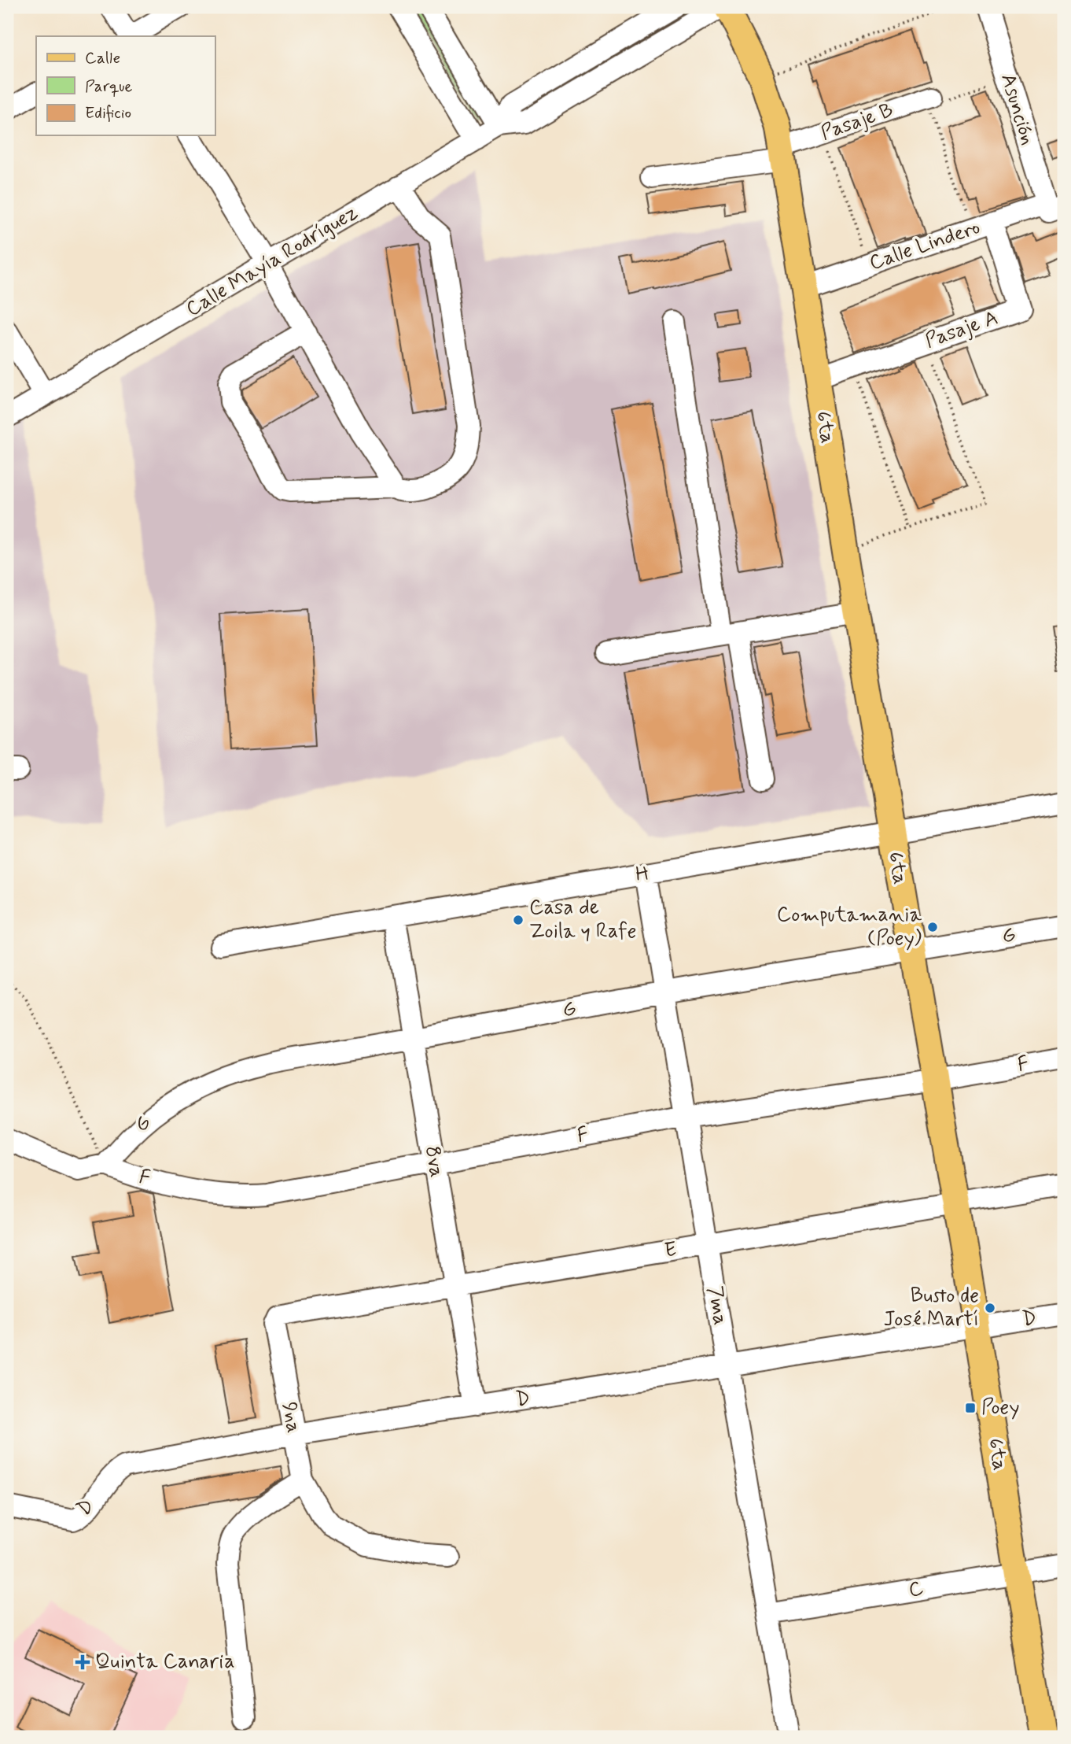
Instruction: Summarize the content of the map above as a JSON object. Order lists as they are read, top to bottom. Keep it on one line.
{"streets":{"main road":["6ta"],"street":["Asunción","Pasaje B","Calle Lindero","Calle Mayía Rodríguez","Pasaje A","H","G","F","8va","E","7ma","D","9na","C"]},"crossings":[["Asunción","Calle Lindero"],["Pasaje B","6ta"],["Calle Lindero","Pasaje A"],["Calle Lindero","6ta"],["Pasaje A","6ta"],["6ta","H"],["6ta","G"],["6ta","F"],["6ta","E"],["6ta","D"],["6ta","C"],["H","8va"],["H","7ma"],["G","F"],["G","8va"],["G","7ma"],["F","8va"],["F","7ma"],["8va","E"],["8va","D"],["E","7ma"],["E","9na"],["7ma","D"],["7ma","C"],["D","9na"]],"places":{"other":["Casa de Zoila y Rafe","Computamania (Poey)","Busto de José Martí"],"transit":["Poey"],"health":["Quinta Canaria"]},"legend":["Calle","Parque","Edificio"]}
